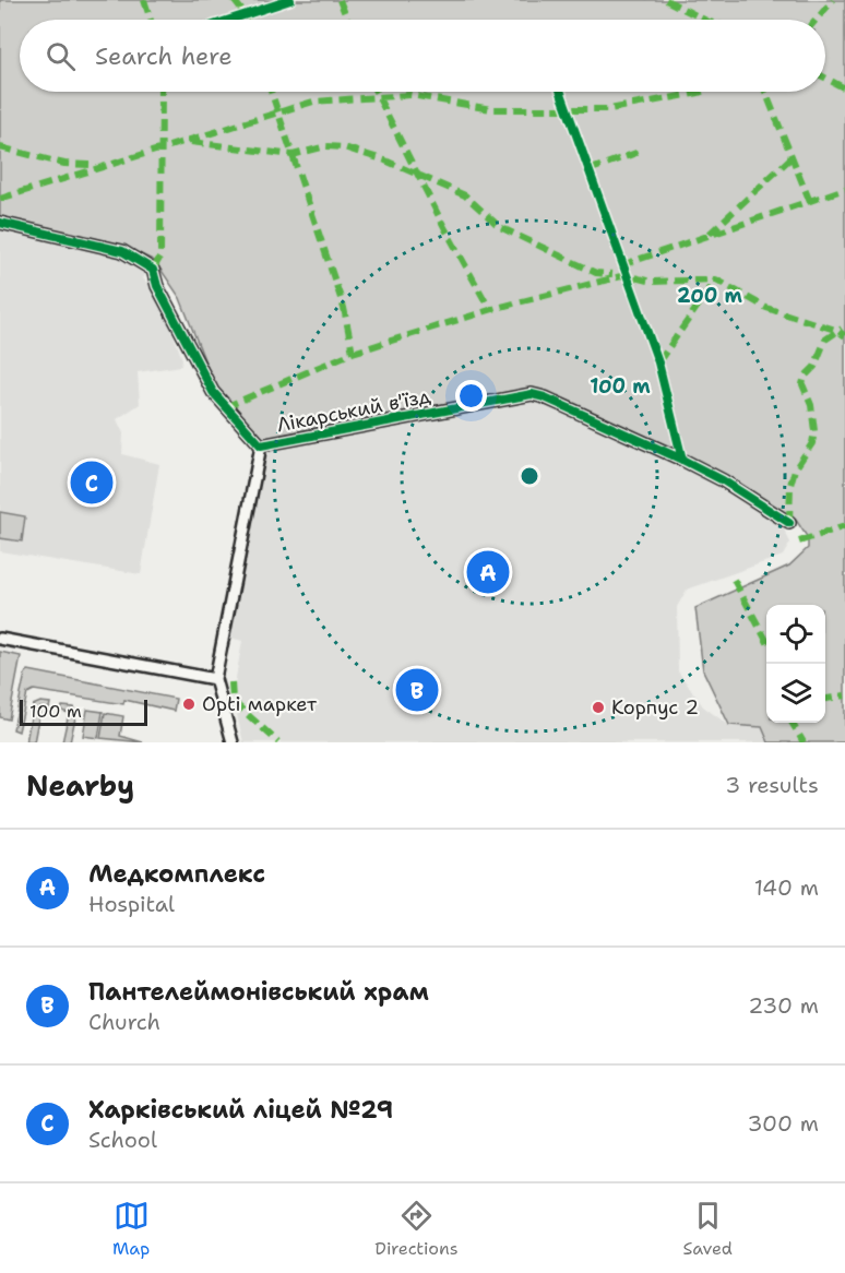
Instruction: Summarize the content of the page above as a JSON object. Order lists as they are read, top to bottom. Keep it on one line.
{"streets":{"street":["Лікарський в'їзд"]},"places":["Opti маркет","Корпус 2"],"scale_bar":"100 m","page":{"search":"Search here","pins":["C","A","B"],"scale":"100 m","heading":["Nearby","3 results"],"list":[{"mark":"A","name":"Медкомплекс","note":"Hospital","value":"140 m"},{"mark":"B","name":"Пантелеймонівський храм","note":"Church","value":"230 m"},{"mark":"C","name":"Харківський ліцей №29","note":"School","value":"300 m"}],"nav":["Map","Directions","Saved"]},"rings":["200 m","100 m"]}
